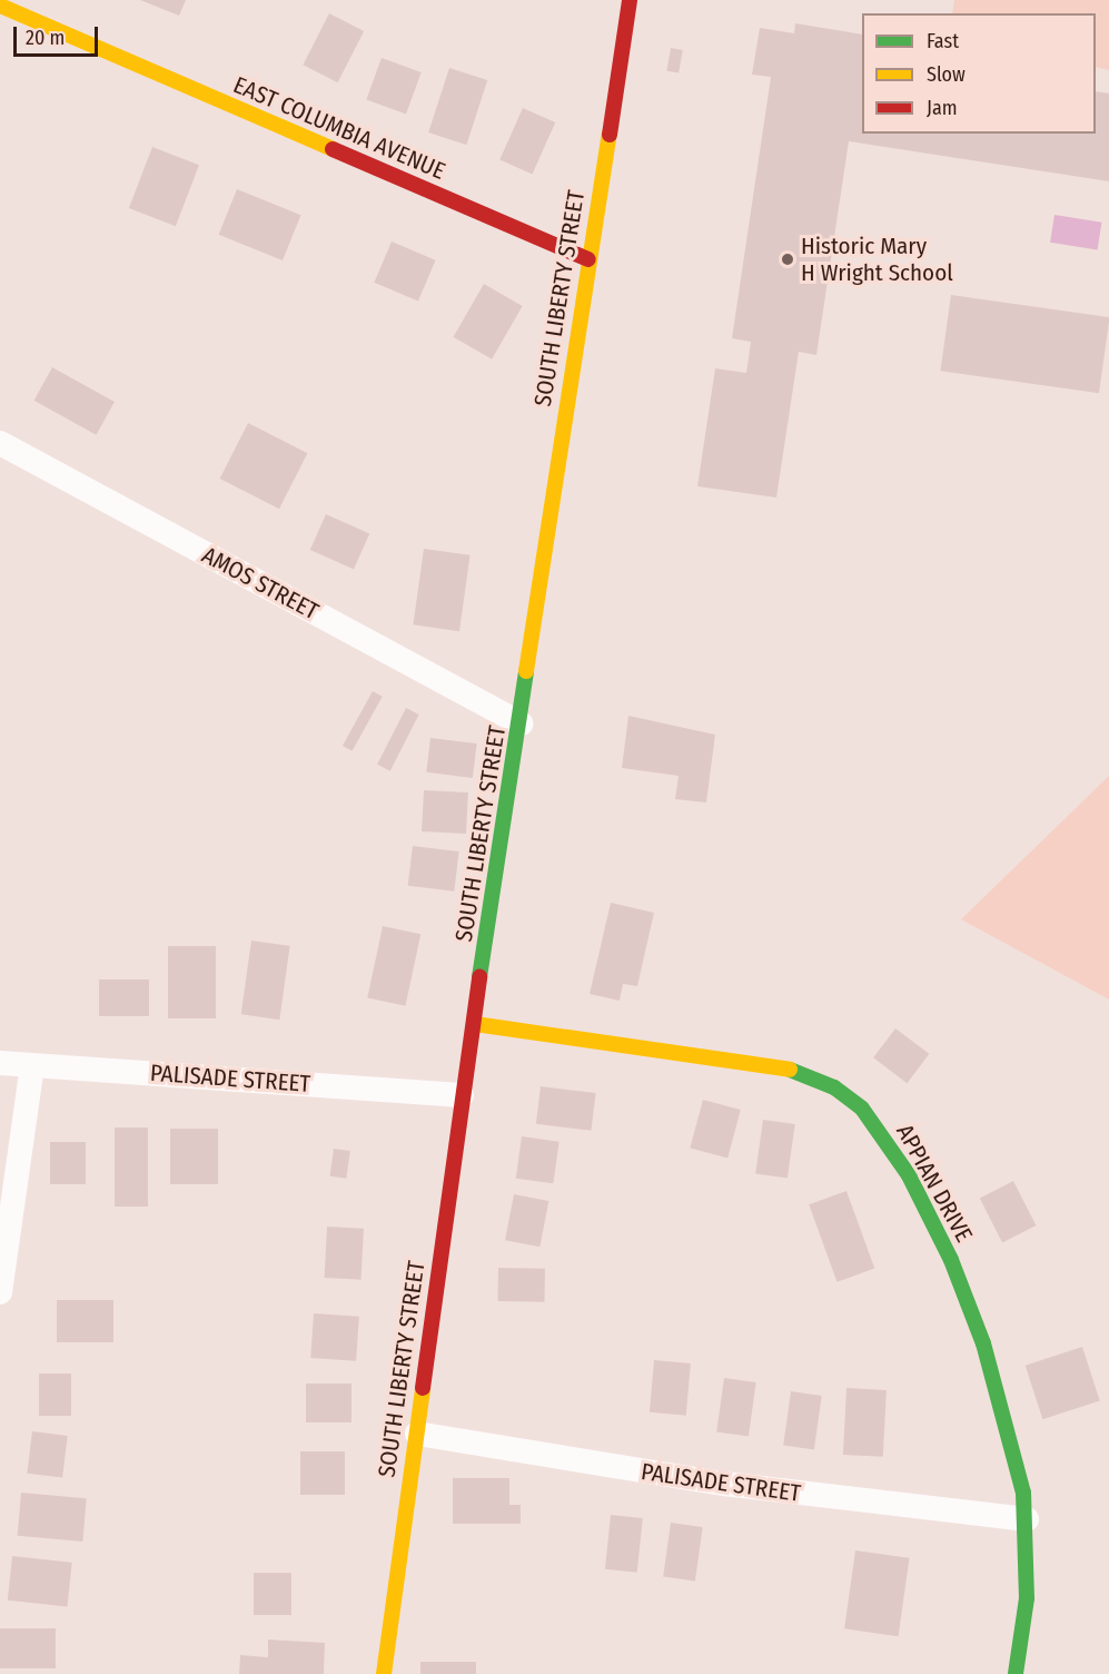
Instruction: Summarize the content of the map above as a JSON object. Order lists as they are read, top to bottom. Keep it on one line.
{"streets":{"street":["EAST COLUMBIA AVENUE","SOUTH LIBERTY STREET","AMOS STREET","PALISADE STREET","APPIAN DRIVE"]},"crossings":[["EAST COLUMBIA AVENUE","SOUTH LIBERTY STREET"],["SOUTH LIBERTY STREET","AMOS STREET"],["SOUTH LIBERTY STREET","PALISADE STREET"],["SOUTH LIBERTY STREET","APPIAN DRIVE"],["PALISADE STREET","APPIAN DRIVE"]],"places":["Historic Mary H Wright School"],"legend":["Fast","Slow","Jam"],"scale_bar":"20 m"}
